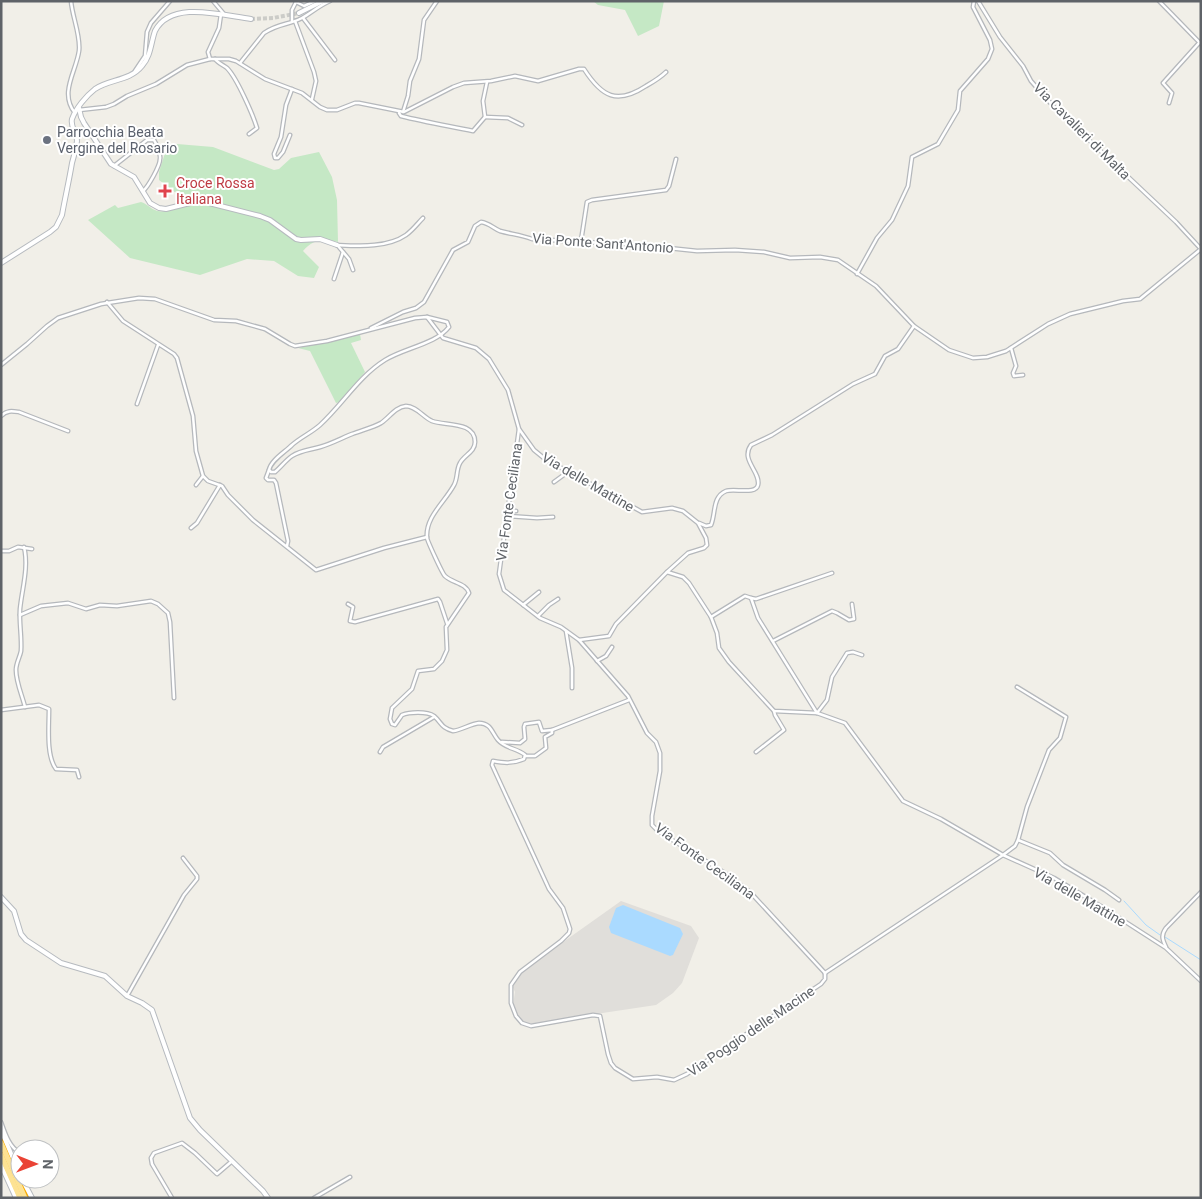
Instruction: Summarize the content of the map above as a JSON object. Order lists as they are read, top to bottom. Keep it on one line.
{"streets":{"street":["Via Cavalieri di Malta","Via Ponte Sant'Antonio","Via delle Mattine","Via Fonte Ceciliana","Via Poggio delle Macine"]},"crossings":[["Via Cavalieri di Malta","Via Ponte Sant'Antonio"],["Via delle Mattine","Via Fonte Ceciliana"],["Via Fonte Ceciliana","Via Poggio delle Macine"]],"places":{"other":["Parrocchia Beata Vergine del Rosario"],"health":["Croce Rossa Italiana"]},"north":"right"}
